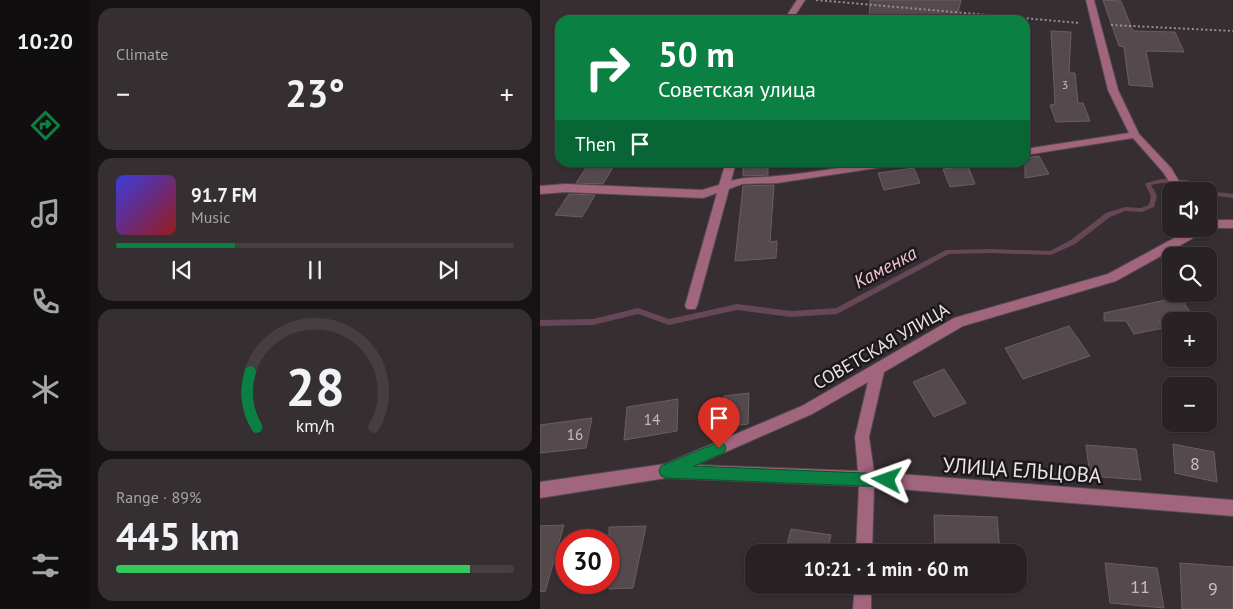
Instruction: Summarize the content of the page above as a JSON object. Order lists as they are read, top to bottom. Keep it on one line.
{"streets":{"street":["СОВЕТСКАЯ УЛИЦА","УЛИЦА ЕЛЬЦОВА"]},"crossings":[["СОВЕТСКАЯ УЛИЦА","УЛИЦА ЕЛЬЦОВА"]],"water":["Каменка"],"house_numbers":["3","14","16","8","11","9"],"page":{"tabs":"10:20","tile":["Climate",["Range · 89%","445 km"]],"turn":["50 m","Советская улица"],"heat":["−","23°","+"],"then":"Then","song":["91.7 FM","Music"],"map_buttons":["+","−"],"limit":"30","trip":"10:21 · 1 min · 60 m","gauge":["28","km/h"]}}
